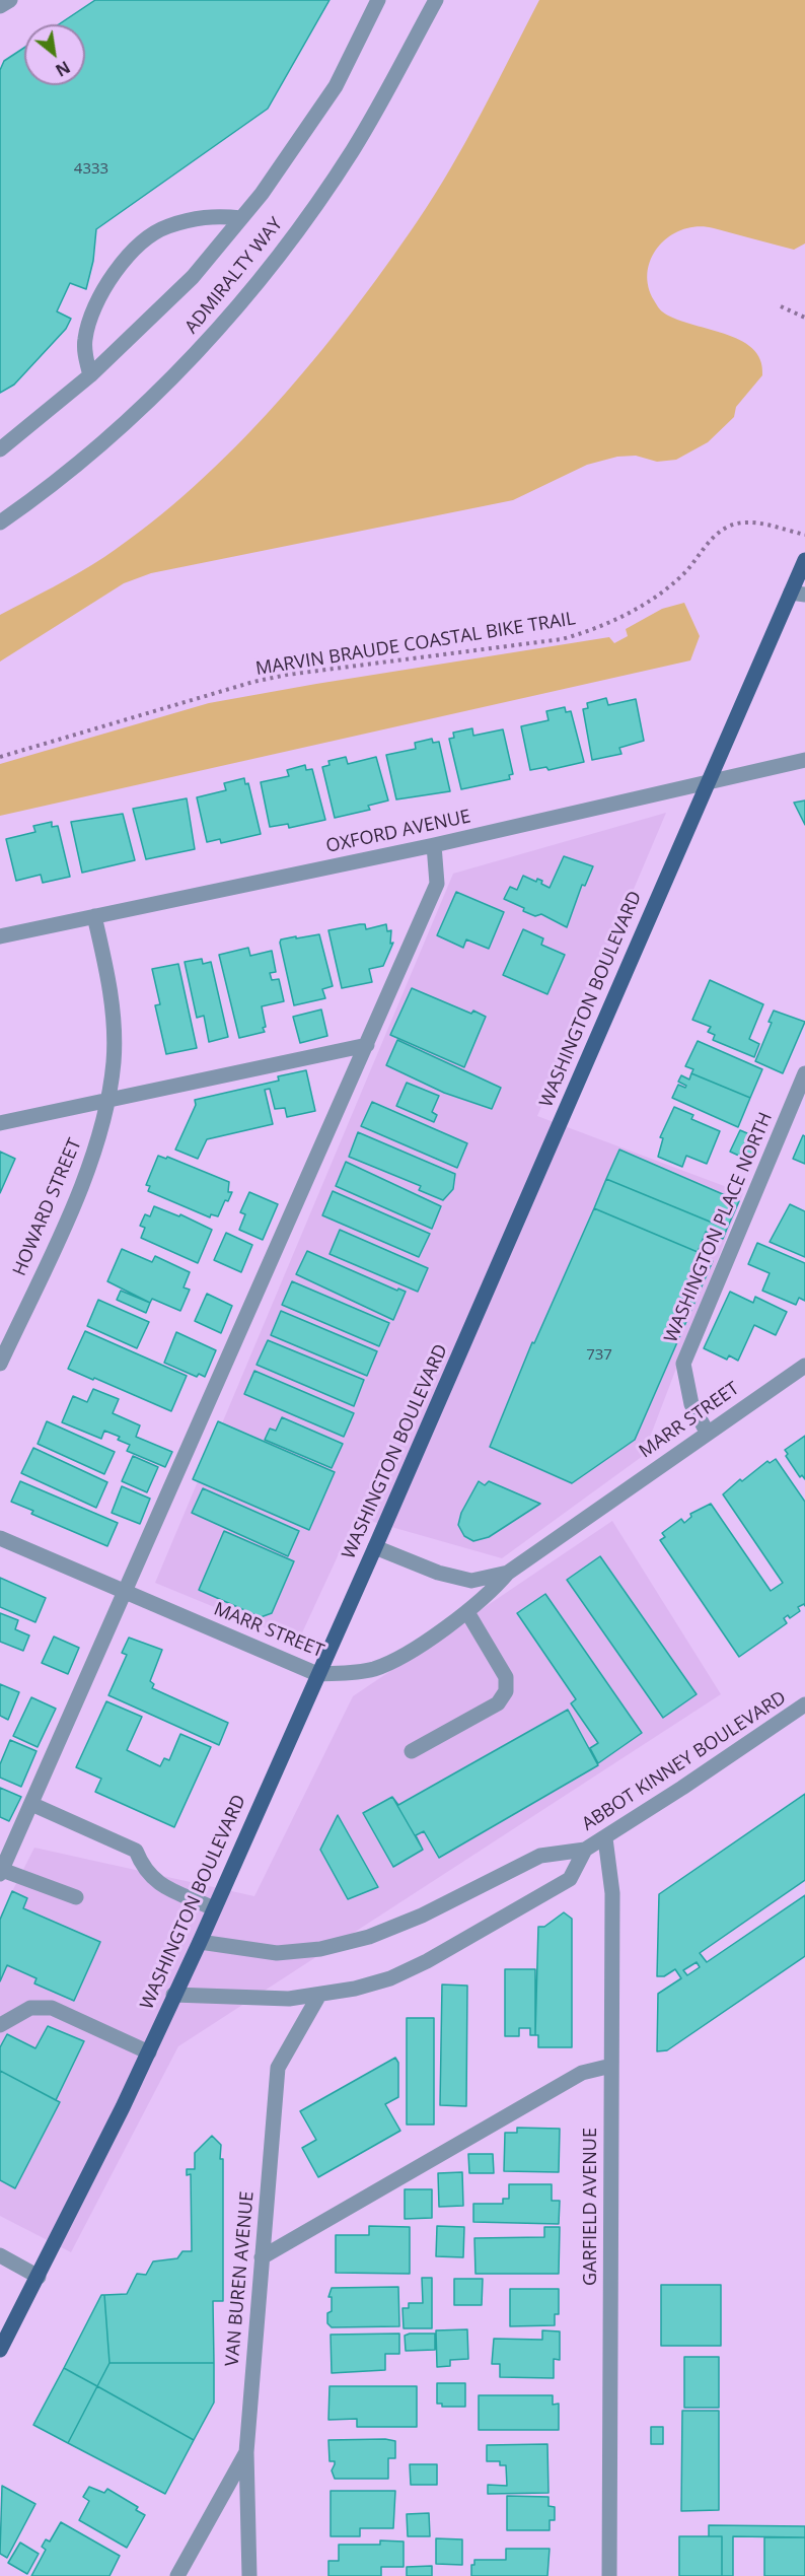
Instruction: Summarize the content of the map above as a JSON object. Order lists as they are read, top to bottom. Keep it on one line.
{"streets":{"main road":["WASHINGTON BOULEVARD"],"street":["ADMIRALTY WAY","OXFORD AVENUE","HOWARD STREET","WASHINGTON PLACE NORTH","MARR STREET","ABBOT KINNEY BOULEVARD","GARFIELD AVENUE","VAN BUREN AVENUE"],"path":["MARVIN BRAUDE COASTAL BIKE TRAIL"]},"crossings":[["OXFORD AVENUE","WASHINGTON BOULEVARD"],["OXFORD AVENUE","HOWARD STREET"],["WASHINGTON BOULEVARD","MARR STREET"],["WASHINGTON BOULEVARD","ABBOT KINNEY BOULEVARD"],["WASHINGTON PLACE NORTH","MARR STREET"],["ABBOT KINNEY BOULEVARD","GARFIELD AVENUE"],["ABBOT KINNEY BOULEVARD","VAN BUREN AVENUE"]],"house_numbers":["4333","737"],"north":"bottom right"}
